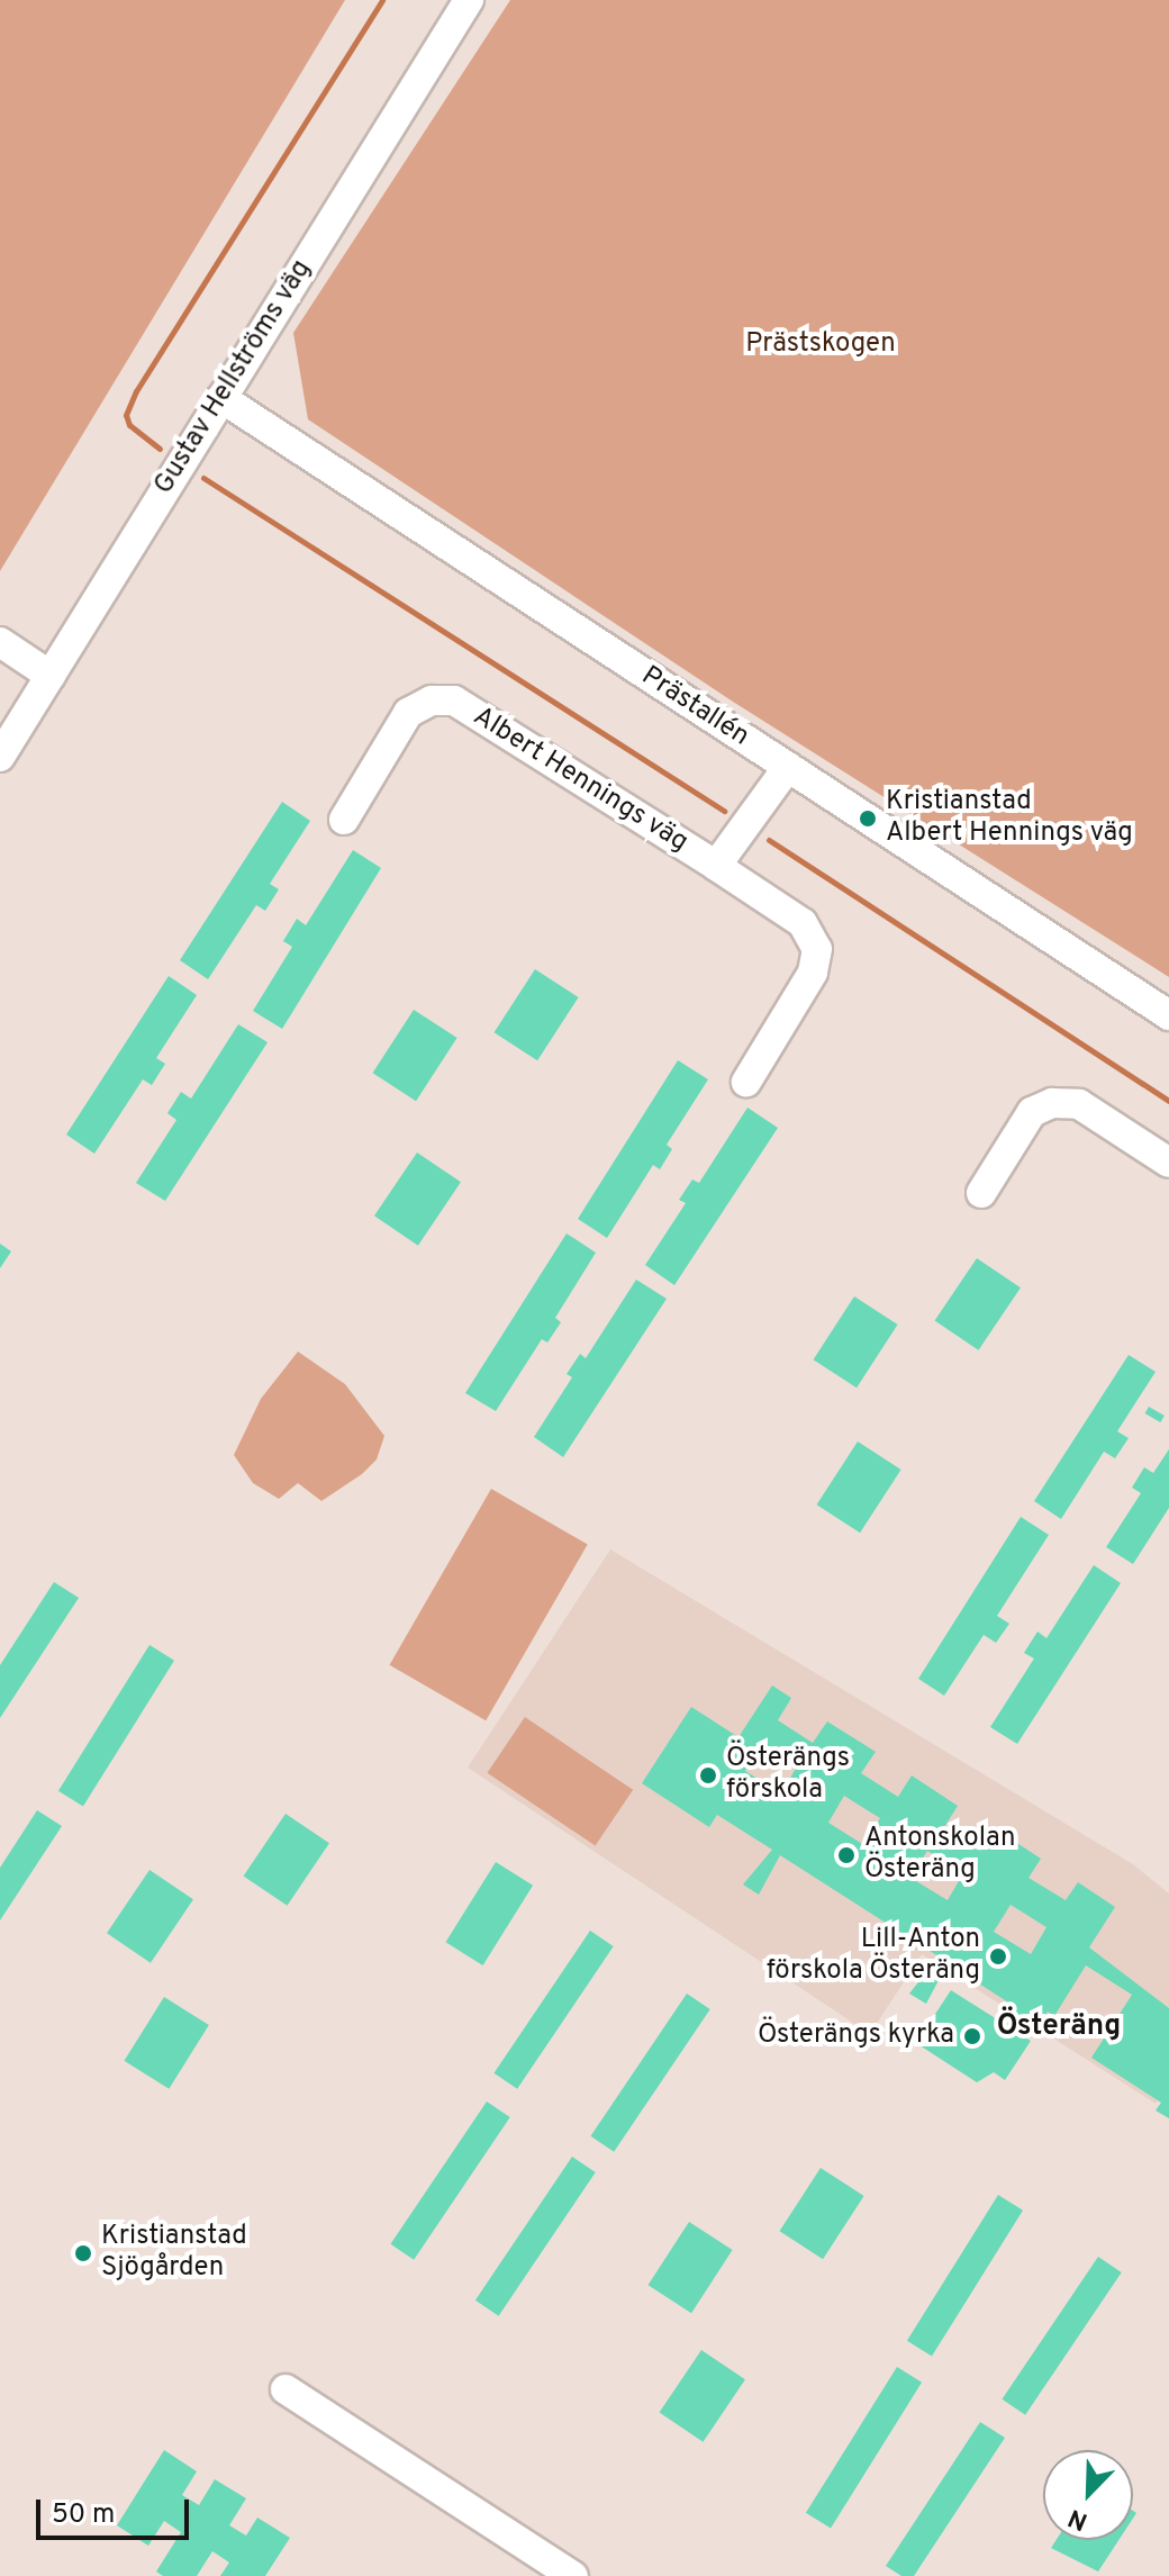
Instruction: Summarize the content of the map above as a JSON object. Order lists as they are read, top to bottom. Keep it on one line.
{"streets":{"street":["Gustav Hellströms väg","Prästallén","Albert Hennings väg"]},"crossings":[["Gustav Hellströms väg","Prästallén"],["Prästallén","Albert Hennings väg"]],"districts":["Österäng"],"parks":["Prästskogen"],"places":["Kristianstad Albert Hennings väg","Österängs förskola","Antonskolan Österäng","Lill-Anton förskola Österäng","Österängs kyrka","Kristianstad Sjögården"],"scale_bar":"50 m","north":"bottom left"}
